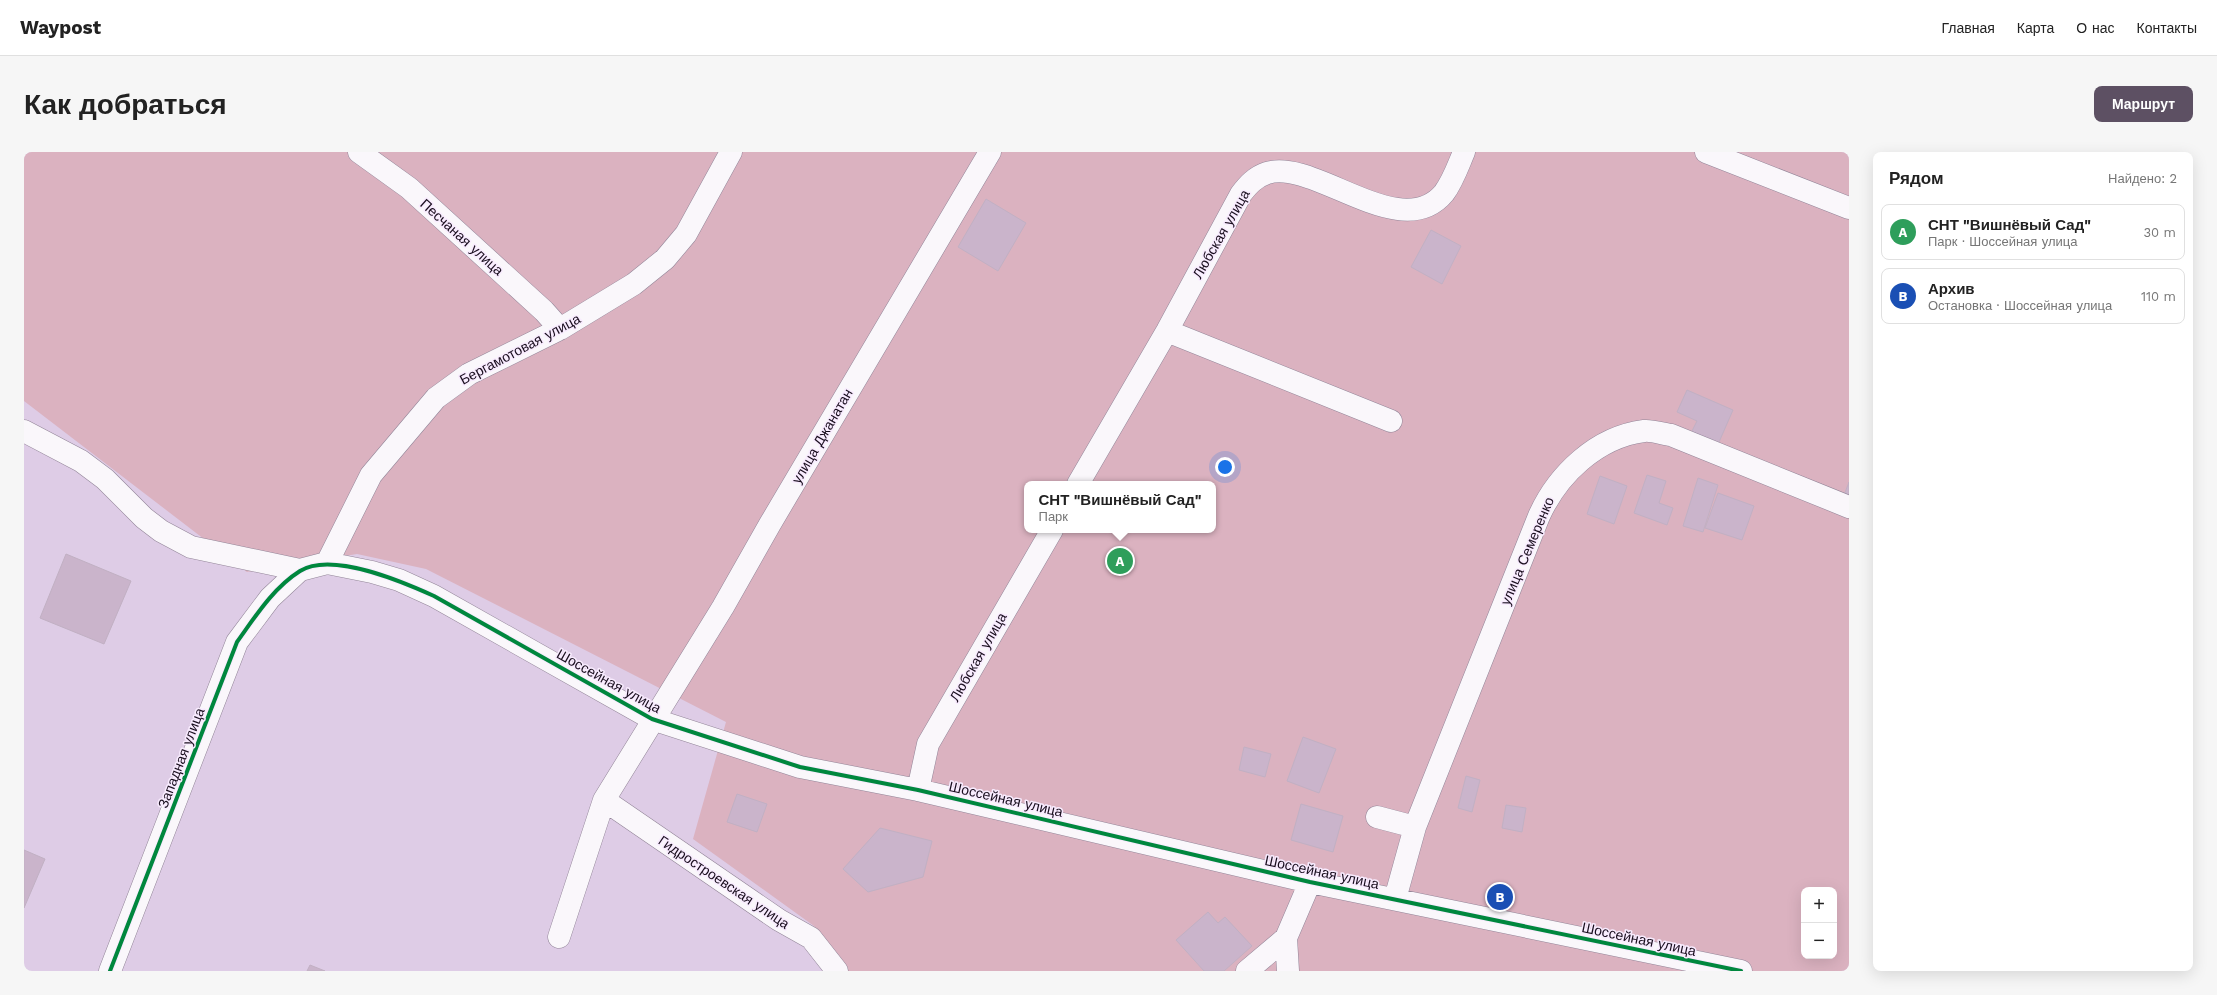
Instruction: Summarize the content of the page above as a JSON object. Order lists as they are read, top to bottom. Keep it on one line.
{"streets":{"street":["Любская улица","Песчаная улица","Бергамотовая улица","улица Джанатан","улица Семеренко","Шоссейная улица","Западная улица","Гидростроевская улица"]},"crossings":[["Любская улица","Шоссейная улица"],["Песчаная улица","Бергамотовая улица"],["Бергамотовая улица","Шоссейная улица"],["улица Джанатан","Шоссейная улица"],["улица Джанатан","Гидростроевская улица"],["улица Семеренко","Шоссейная улица"],["Шоссейная улица","Западная улица"]],"page":{"header":"Waypost","nav":["Главная","Карта","О нас","Контакты"],"buttons":"Маршрут","title":"Как добраться","heading":["Рядом","Найдено: 2"],"list":[{"mark":"A","name":"СНТ \"Вишнёвый Сад\"","note":"Парк · Шоссейная улица","value":"30 m"},{"mark":"B","name":"Архив","note":"Остановка · Шоссейная улица","value":"110 m"}],"popup":["СНТ \"Вишнёвый Сад\"","Парк"],"pins":["A","B"],"map_buttons":["+","−"]}}
